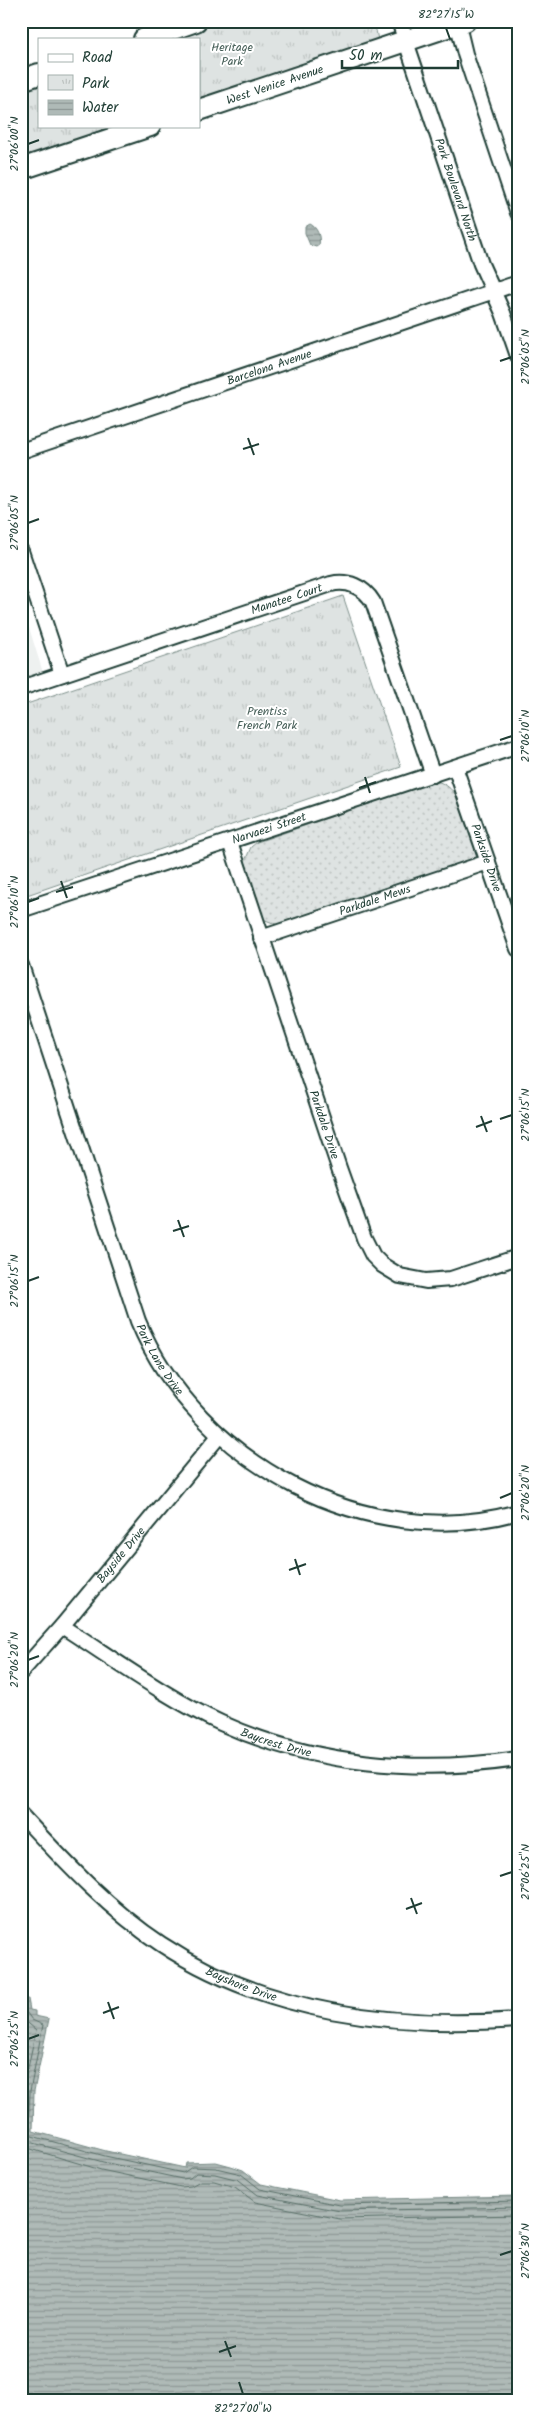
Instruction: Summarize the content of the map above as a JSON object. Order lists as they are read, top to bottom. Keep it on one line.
{"streets":{"street":["West Venice Avenue","Park Boulevard North","Barcelona Avenue","Manatee Court","Narvaezi Street","Parkside Drive","Parkdale Mews","Parkdale Drive","Park Lane Drive","Bayside Drive","Baycrest Drive","Bayshore Drive"]},"crossings":[["West Venice Avenue","Park Boulevard North"],["Park Boulevard North","Barcelona Avenue"],["Manatee Court","Narvaezi Street"],["Narvaezi Street","Parkside Drive"],["Narvaezi Street","Parkdale Drive"],["Parkside Drive","Parkdale Mews"],["Parkdale Mews","Parkdale Drive"],["Park Lane Drive","Bayside Drive"],["Bayside Drive","Baycrest Drive"]],"parks":["Heritage Park","Prentiss French Park"],"legend":["Road","Park","Water"],"scale_bar":"50 m","coordinates":["82°27'15\"W","27°06'00\"N","27°06'05\"N","27°06'10\"N","27°06'15\"N","27°06'20\"N","27°06'25\"N","27°06'30\"N","82°27'00\"W"]}
